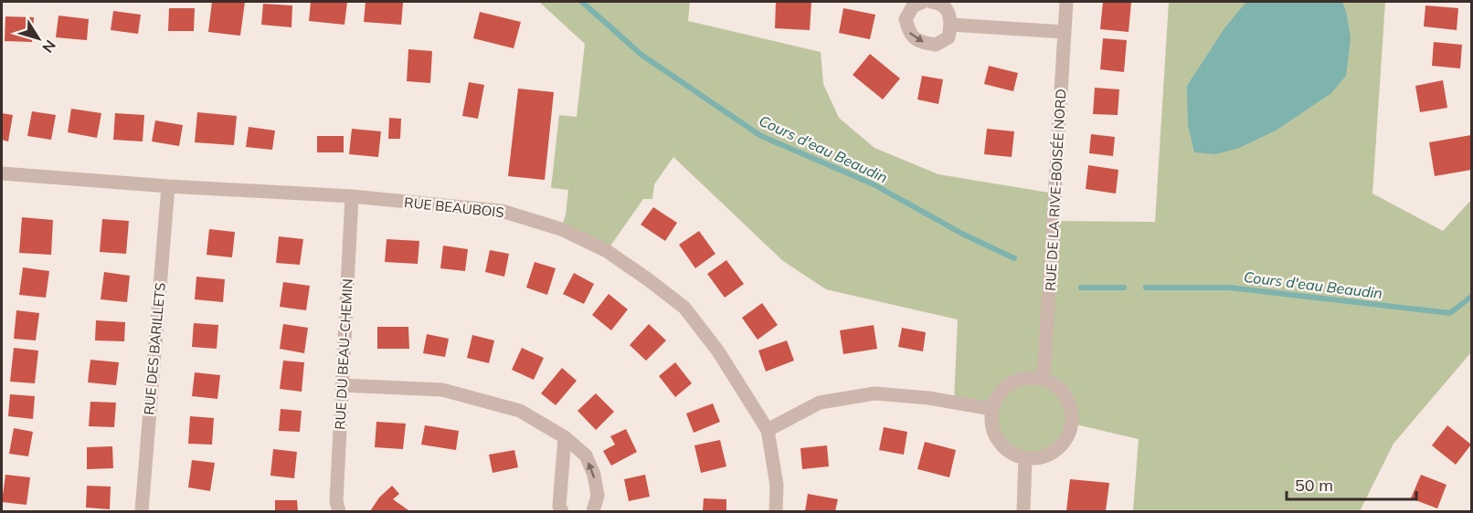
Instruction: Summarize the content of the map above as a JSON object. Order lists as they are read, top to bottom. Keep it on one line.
{"streets":{"street":["RUE DE LA RIVE-BOISÉE NORD","RUE BEAUBOIS","RUE DES BARILLETS","RUE DU BEAU-CHEMIN"]},"crossings":[["RUE BEAUBOIS","RUE DES BARILLETS"],["RUE BEAUBOIS","RUE DU BEAU-CHEMIN"]],"water":["Cours d'eau Beaudin"],"scale_bar":"50 m","north":"bottom right"}
